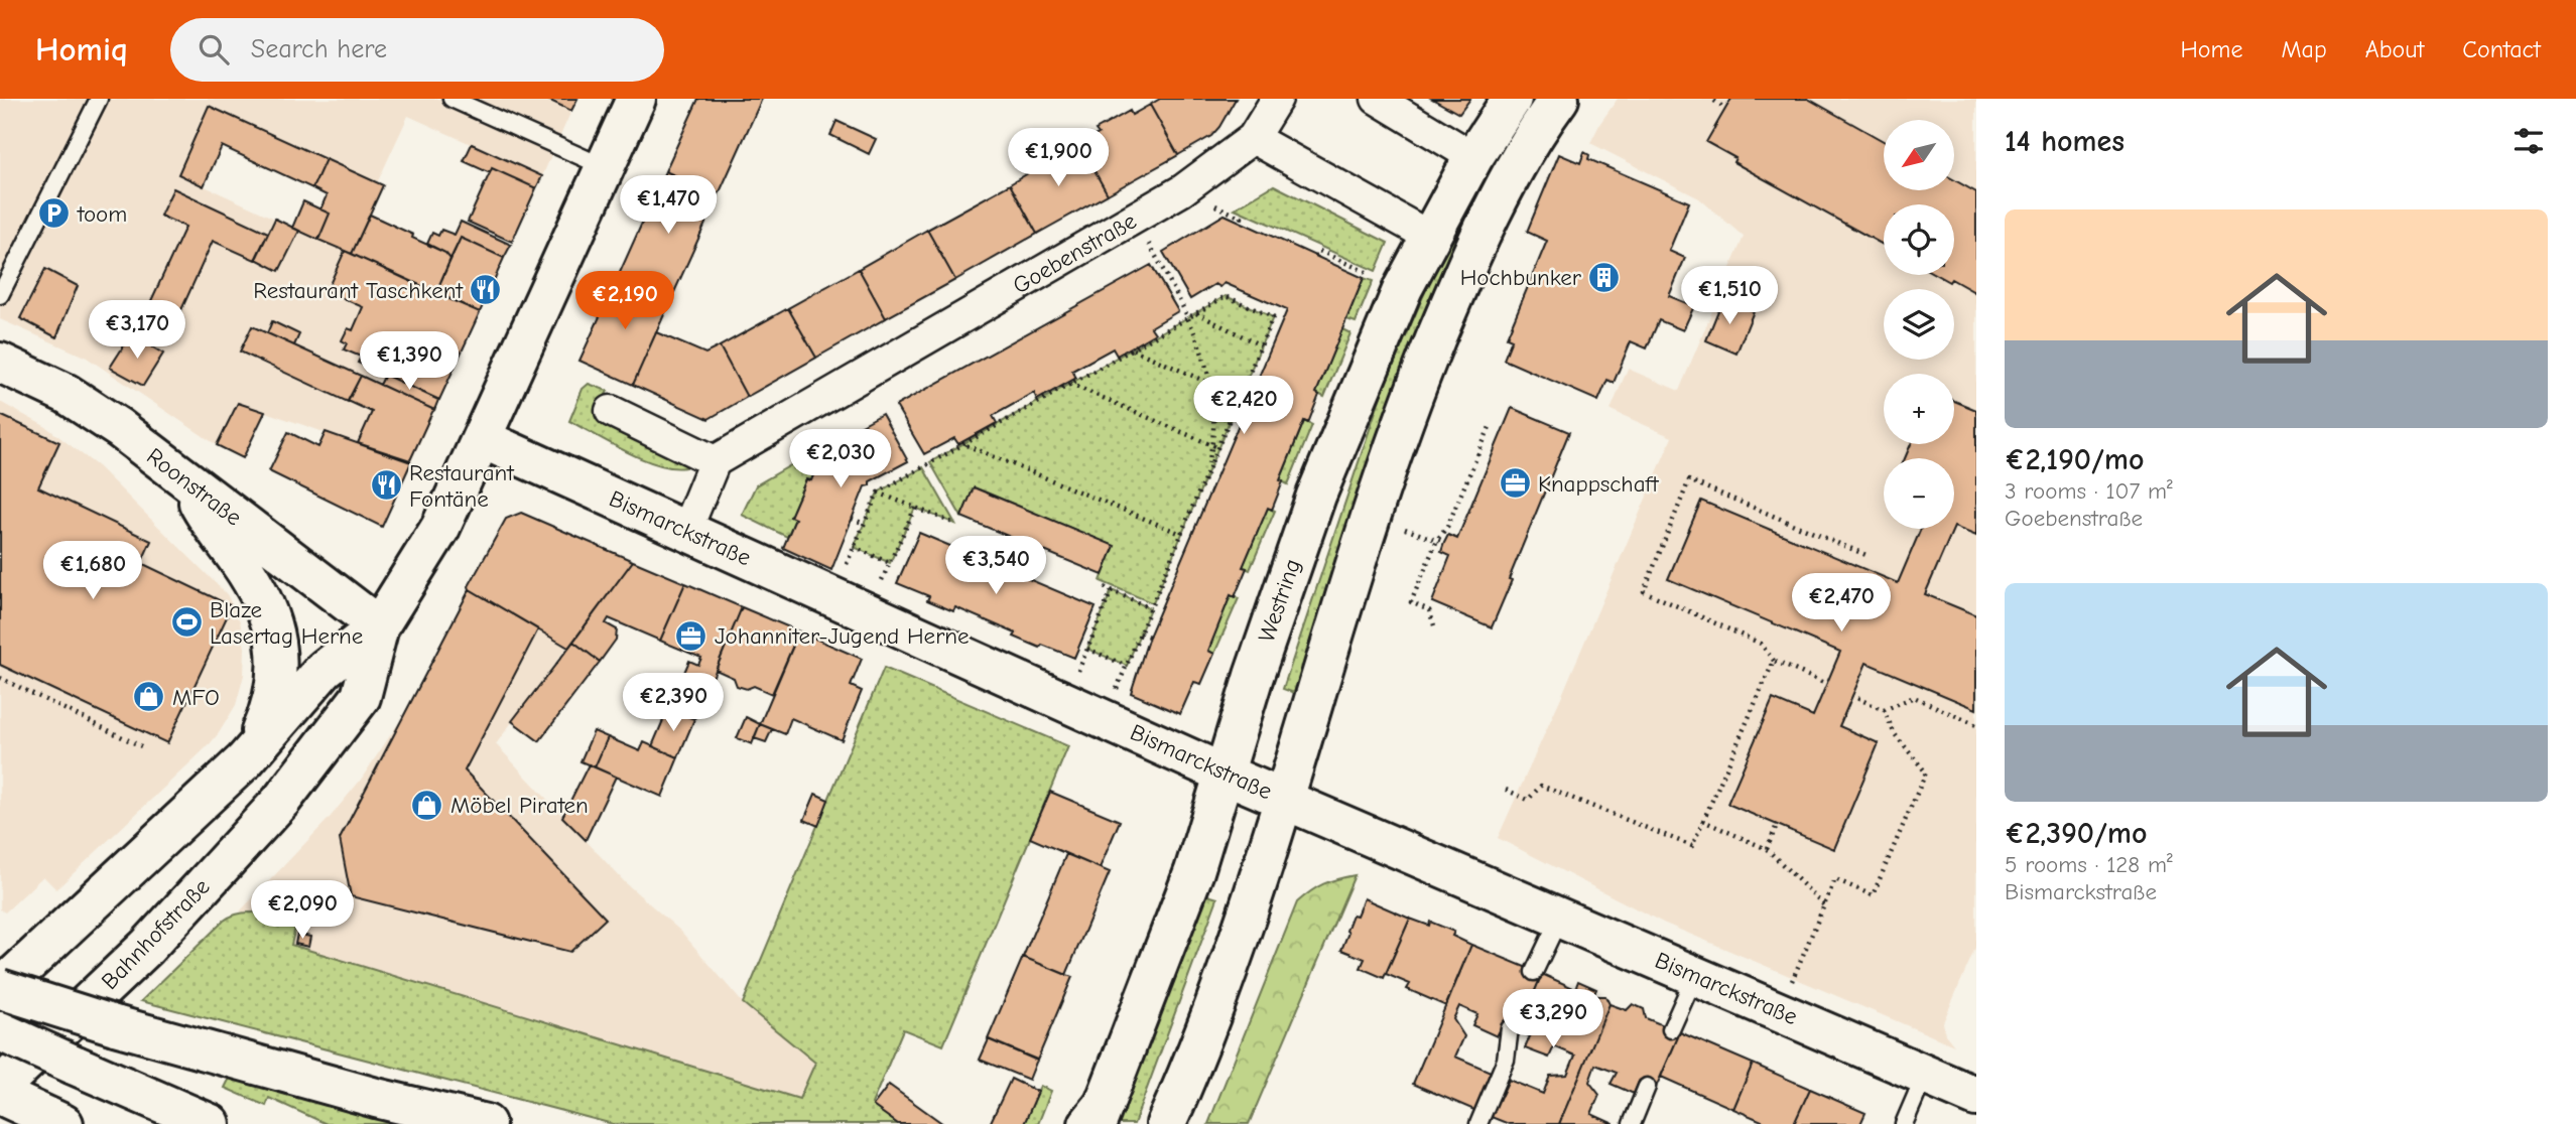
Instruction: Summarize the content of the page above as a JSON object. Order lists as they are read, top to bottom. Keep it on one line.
{"streets":{"main road":["Roonstraße","Bismarckstraße","Westring","Bahnhofstraße"],"street":["Goebenstraße"]},"crossings":[["Roonstraße","Bahnhofstraße"],["Bismarckstraße","Westring"],["Bismarckstraße","Bahnhofstraße"]],"places":{"parking":["toom"],"building":["Hochbunker"],"restaurant":["Restaurant Taschkent","Restaurant Fontäne"],"office":["Knappschaft","Johanniter-Jugend Herne"],"sports":["Blaze Lasertag Herne"],"shop":["MFO","Möbel Piraten"]},"north":"bottom left","page":{"header":"Homiq","search":"Search here","nav":["Home","Map","About","Contact"],"heading":"14 homes","map_buttons":["+","−"],"price":["€1,900","€1,470","€1,510","€2,190","€3,170","€1,390","€2,420","€2,030","€3,540","€1,680","€2,470","€2,390","€2,090","€3,290"],"list":[{"name":"€2,190/mo","note":"3 rooms · 107 m² · Goebenstraße"},{"name":"€2,390/mo","note":"5 rooms · 128 m² · Bismarckstraße"}]}}
